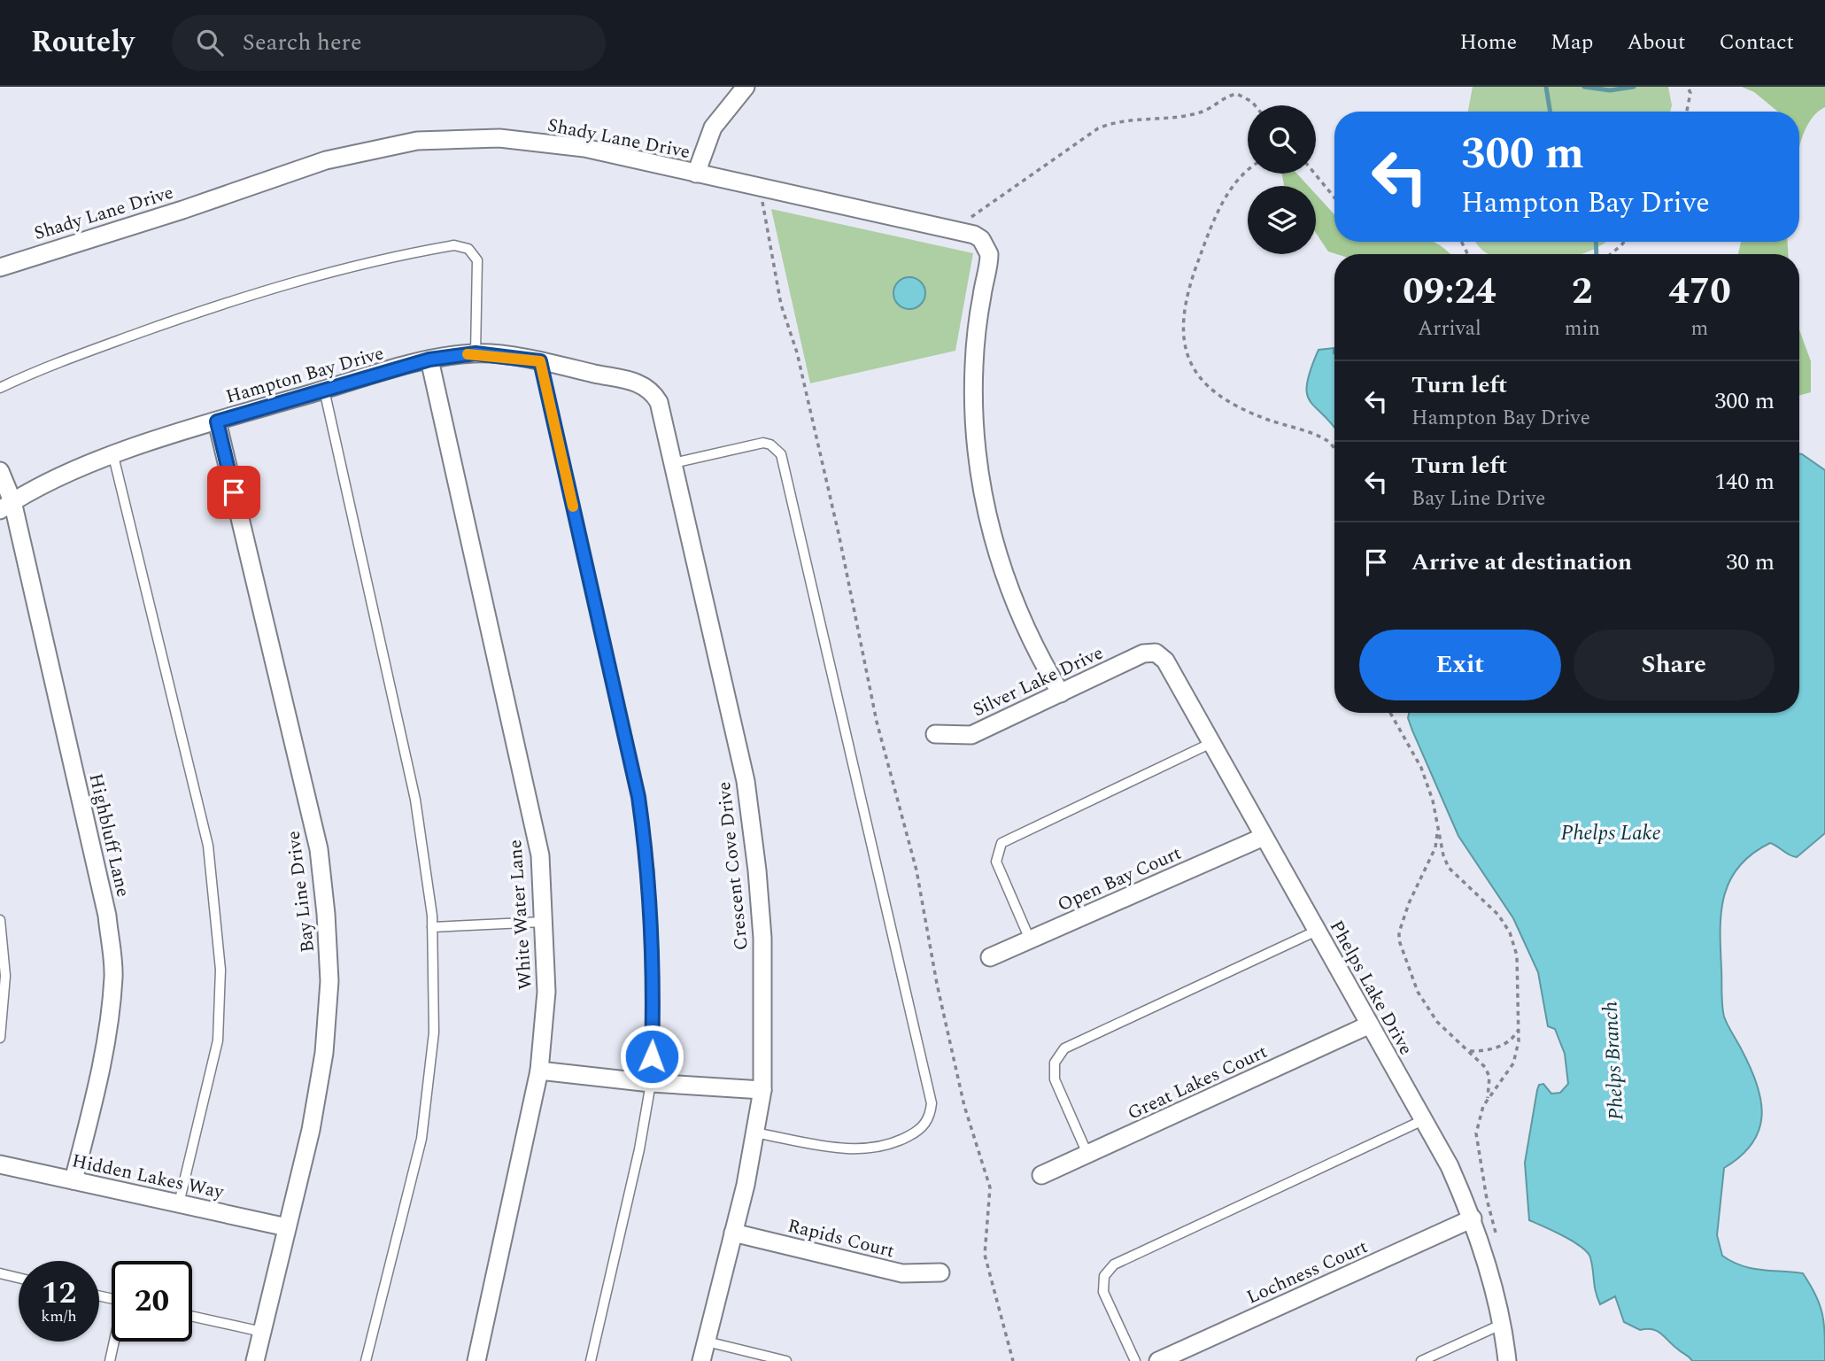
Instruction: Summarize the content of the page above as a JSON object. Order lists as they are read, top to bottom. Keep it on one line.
{"streets":{"street":["Shady Lane Drive","Hampton Bay Drive","Silver Lake Drive","Highbluff Lane","Crescent Cove Drive","Open Bay Court","Bay Line Drive","White Water Lane","Phelps Lake Drive","Great Lakes Court","Hidden Lakes Way","Rapids Court","Lochness Court"]},"crossings":[["Shady Lane Drive","Silver Lake Drive"],["Hampton Bay Drive","Highbluff Lane"],["Hampton Bay Drive","Crescent Cove Drive"],["Hampton Bay Drive","Bay Line Drive"],["Hampton Bay Drive","White Water Lane"],["Silver Lake Drive","Phelps Lake Drive"],["Highbluff Lane","Hidden Lakes Way"],["Crescent Cove Drive","Rapids Court"],["Open Bay Court","Phelps Lake Drive"],["Bay Line Drive","Hidden Lakes Way"],["Phelps Lake Drive","Great Lakes Court"],["Phelps Lake Drive","Lochness Court"]],"water":["Phelps Lake","Phelps Branch"],"page":{"header":"Routely","search":"Search here","nav":["Home","Map","About","Contact"],"turn":["300 m","Hampton Bay Drive"],"eta":["09:24","Arrival","2","min","470","m"],"list":[{"name":"Turn left","note":"Hampton Bay Drive","value":"300 m"},{"name":"Turn left","note":"Bay Line Drive","value":"140 m"},{"name":"Arrive at destination","value":"30 m"}],"buttons":["Exit","Share"],"speed":"12 km/h","limit":"20"}}
